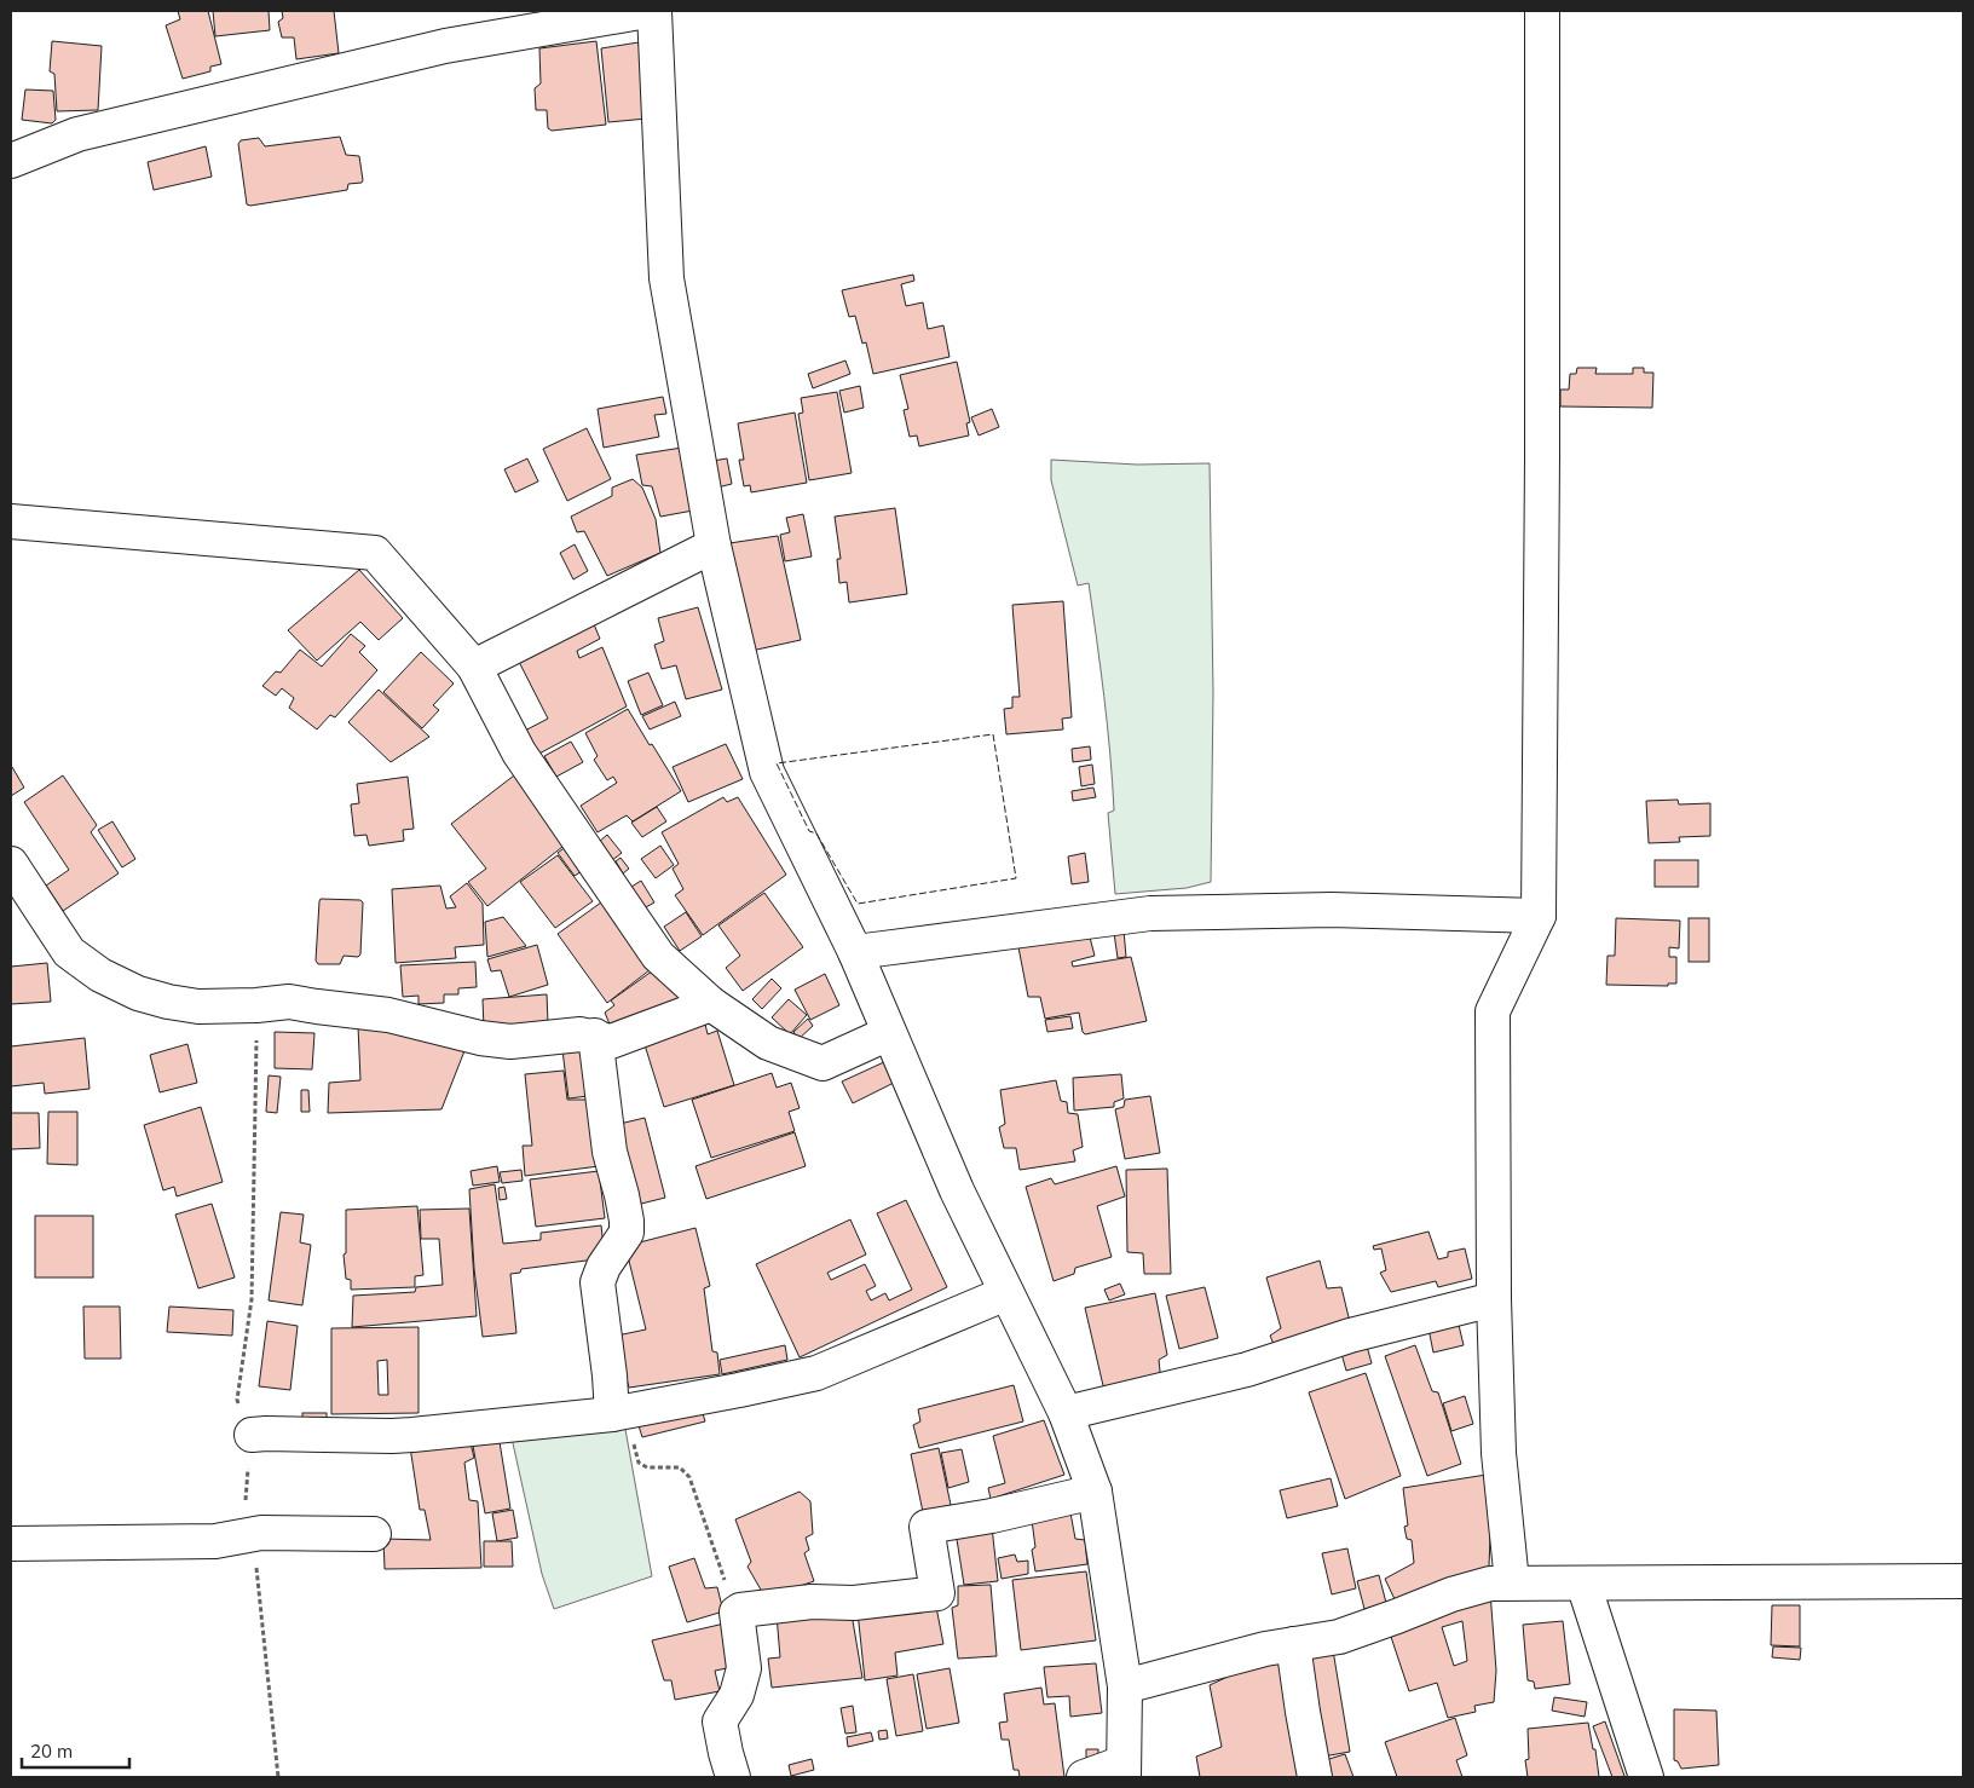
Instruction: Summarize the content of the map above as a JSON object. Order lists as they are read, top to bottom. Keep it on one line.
{"scale_bar":"20 m"}
